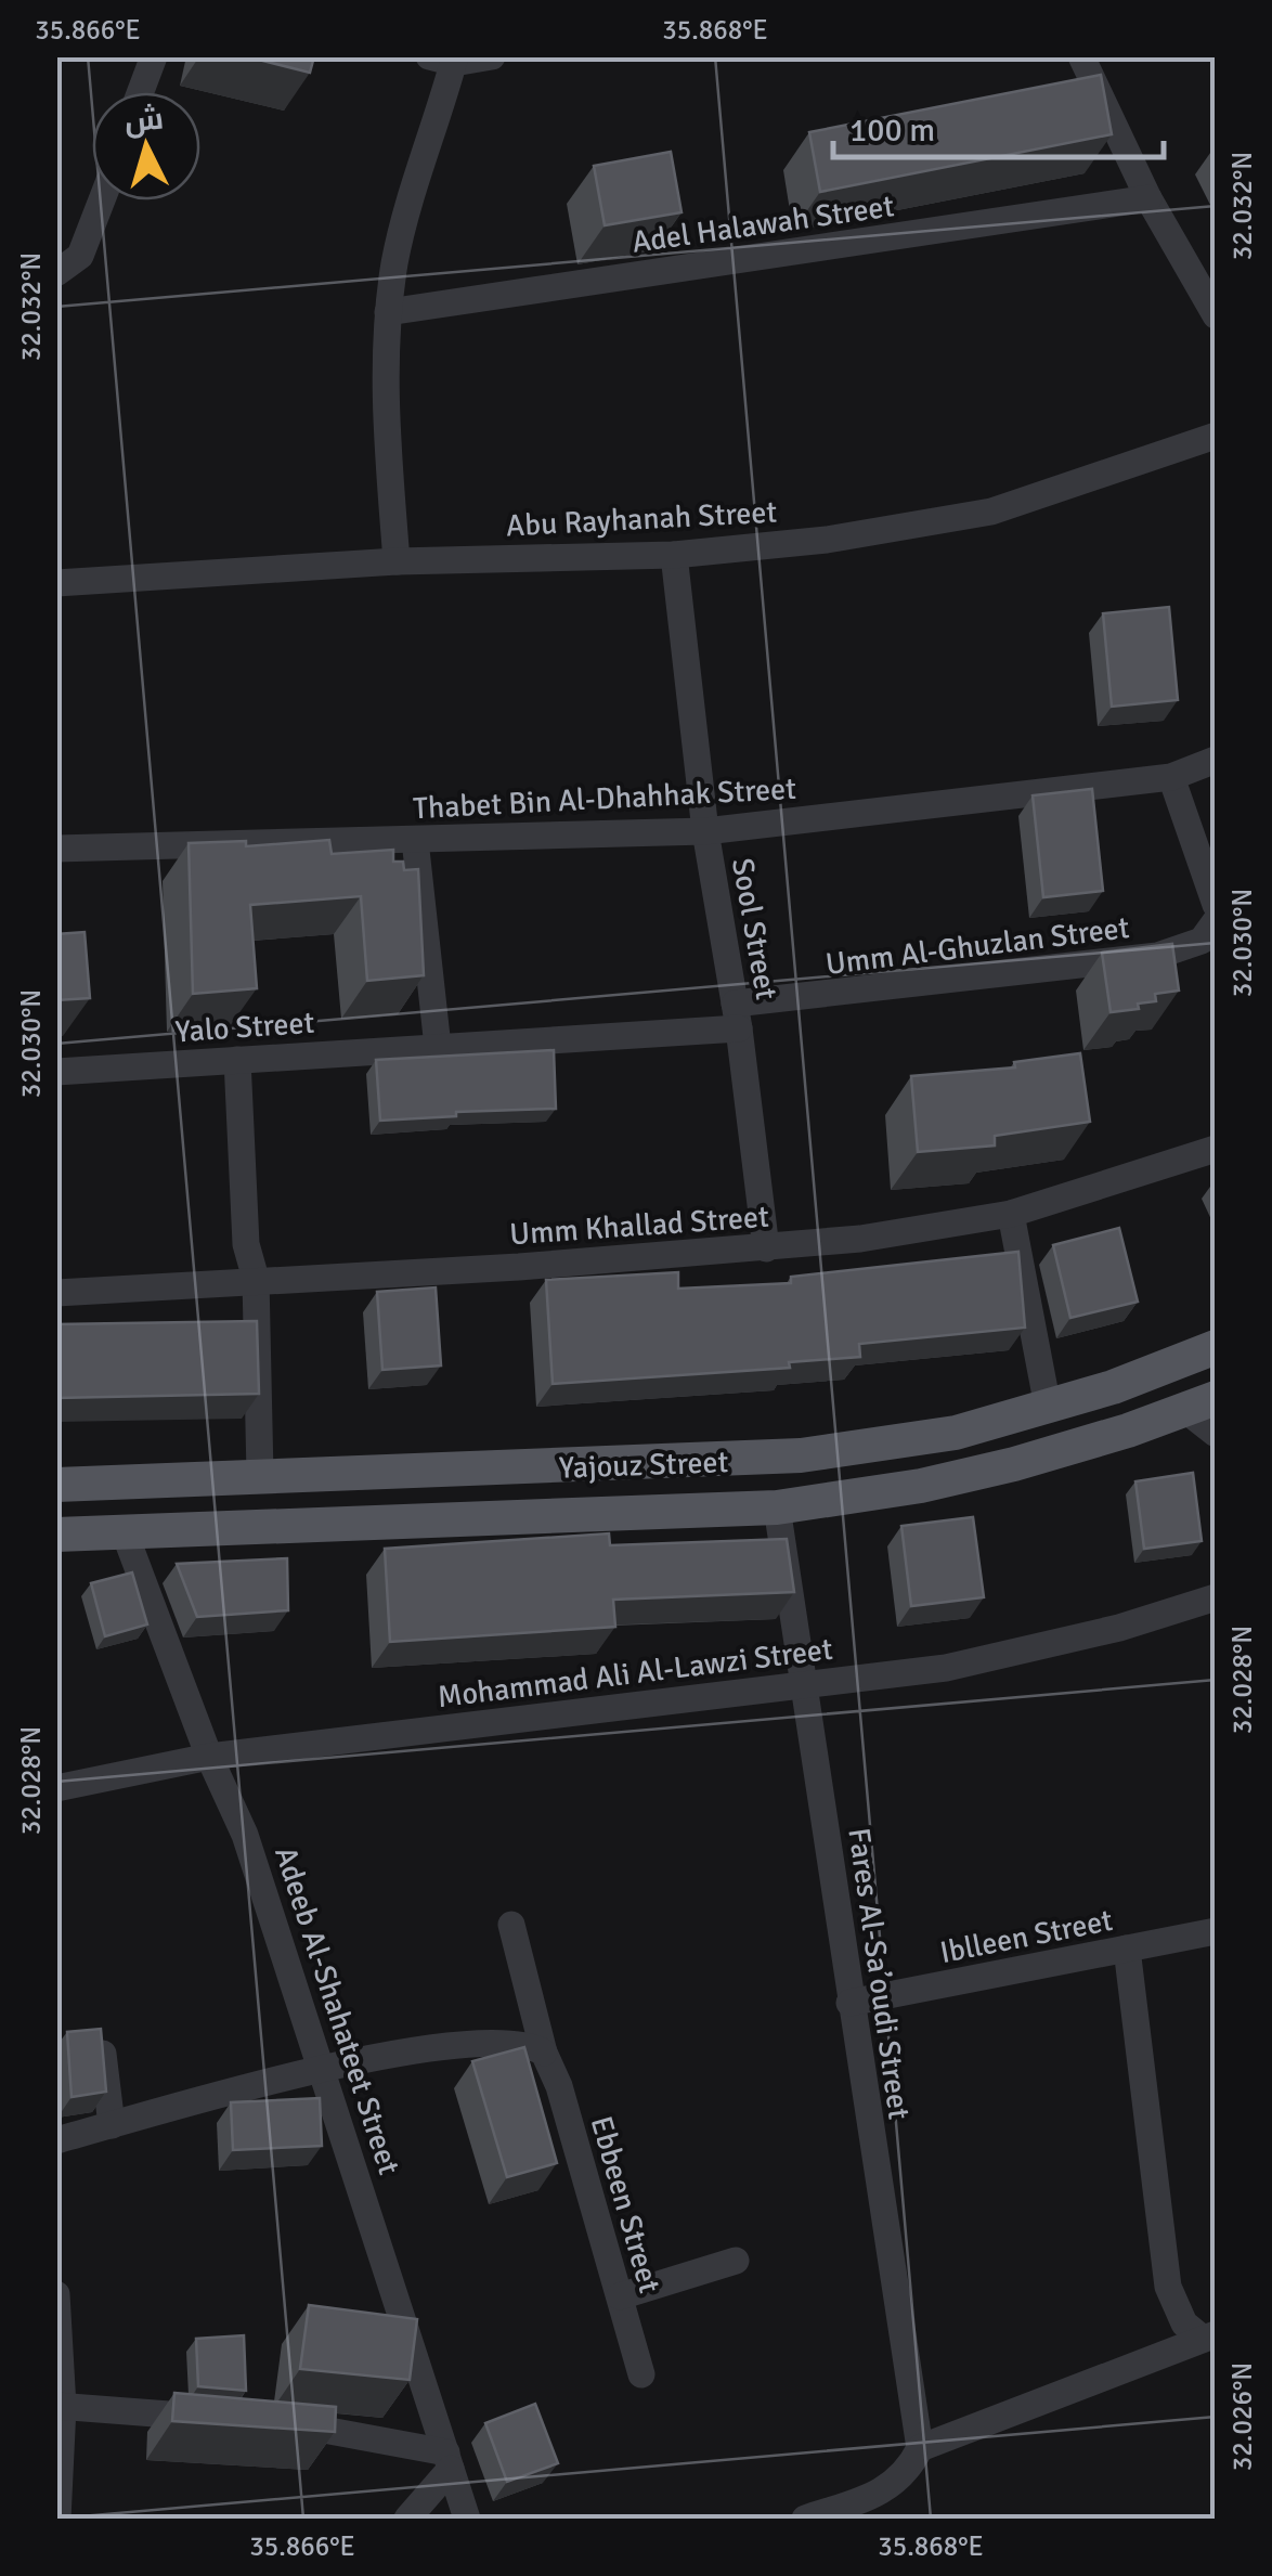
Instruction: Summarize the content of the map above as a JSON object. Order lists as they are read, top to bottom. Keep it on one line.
{"streets":{"main road":["Yajouz Street"],"street":["Adel Halawah Street","Abu Rayhanah Street","Thabet Bin Al-Dhahhak Street","Sool Street","Umm Al-Ghuzlan Street","Yalo Street","Umm Khallad Street","Mohammad Ali Al-Lawzi Street","Iblleen Street","Fares Al-Sa’oudi Street","Adeeb Al-Shahateet Street","Ebbeen Street"]},"crossings":[["Abu Rayhanah Street","Sool Street"],["Thabet Bin Al-Dhahhak Street","Sool Street"],["Sool Street","Umm Al-Ghuzlan Street"],["Sool Street","Yalo Street"],["Sool Street","Umm Khallad Street"],["Umm Al-Ghuzlan Street","Yalo Street"],["Yajouz Street","Fares Al-Sa’oudi Street"],["Yajouz Street","Adeeb Al-Shahateet Street"],["Mohammad Ali Al-Lawzi Street","Fares Al-Sa’oudi Street"],["Mohammad Ali Al-Lawzi Street","Adeeb Al-Shahateet Street"],["Iblleen Street","Fares Al-Sa’oudi Street"]],"scale_bar":"100 m","north":"top","coordinates":["35.866°E","35.868°E","32.032°N","32.030°N","32.028°N","32.026°N"]}
